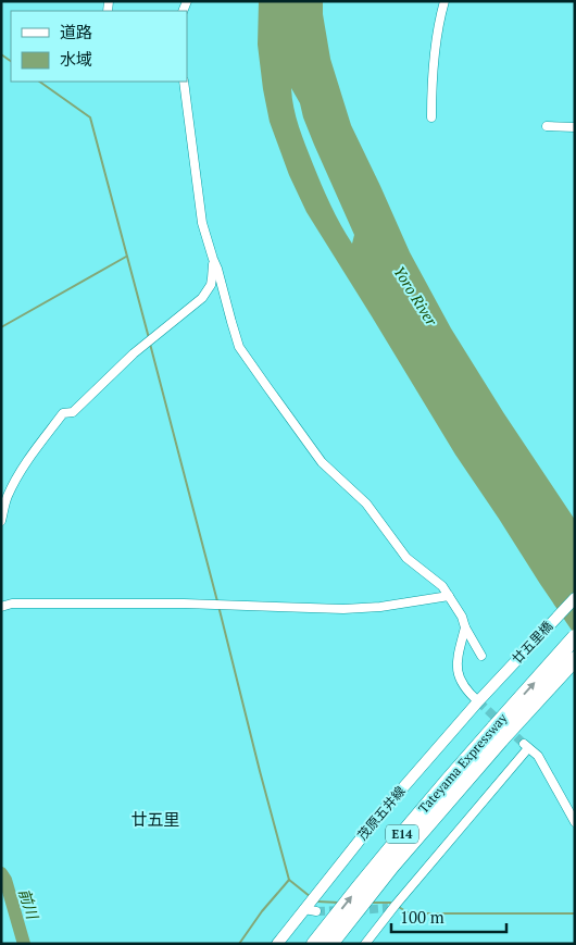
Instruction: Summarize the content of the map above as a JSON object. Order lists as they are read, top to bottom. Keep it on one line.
{"streets":{"highway":["Tateyama Expressway","E14"],"main road":["廿五里橋","茂原五井線"]},"crossings":[["廿五里橋","茂原五井線"]],"districts":["廿五里"],"water":["Yoro River","前川"],"legend":["道路","水域"],"scale_bar":"100 m"}
